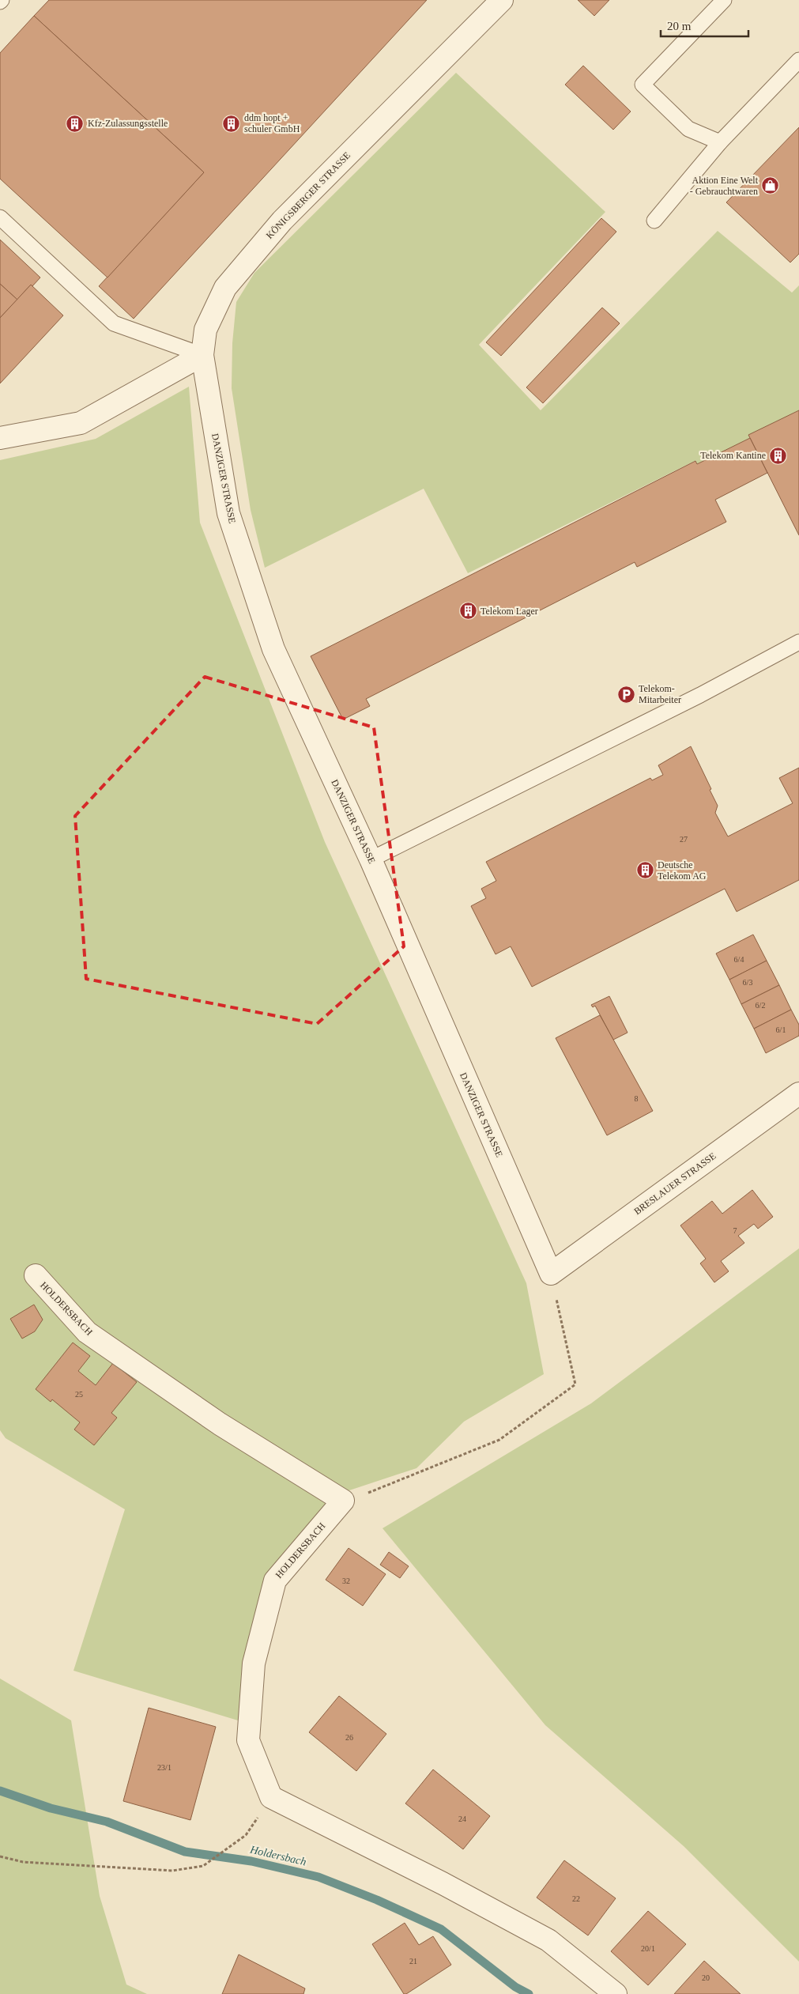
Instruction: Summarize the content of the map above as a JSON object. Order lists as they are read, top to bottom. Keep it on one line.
{"streets":{"street":["KÖNIGSBERGER STRASSE","DANZIGER STRASSE","BRESLAUER STRASSE","HOLDERSBACH"]},"crossings":[["KÖNIGSBERGER STRASSE","DANZIGER STRASSE"],["DANZIGER STRASSE","BRESLAUER STRASSE"]],"water":["Holdersbach"],"places":{"building":["Kfz-Zulassungsstelle","ddm hopt + schuler GmbH","Telekom Kantine","Telekom Lager","Deutsche Telekom AG"],"shop":["Aktion Eine Welt - Gebrauchtwaren"],"parking":["Telekom- Mitarbeiter"]},"house_numbers":["27","6/4","6/3","6/2","6/1","8","7","25","32","26","23/1","24","22","20/1","21","20"],"scale_bar":"20 m"}
